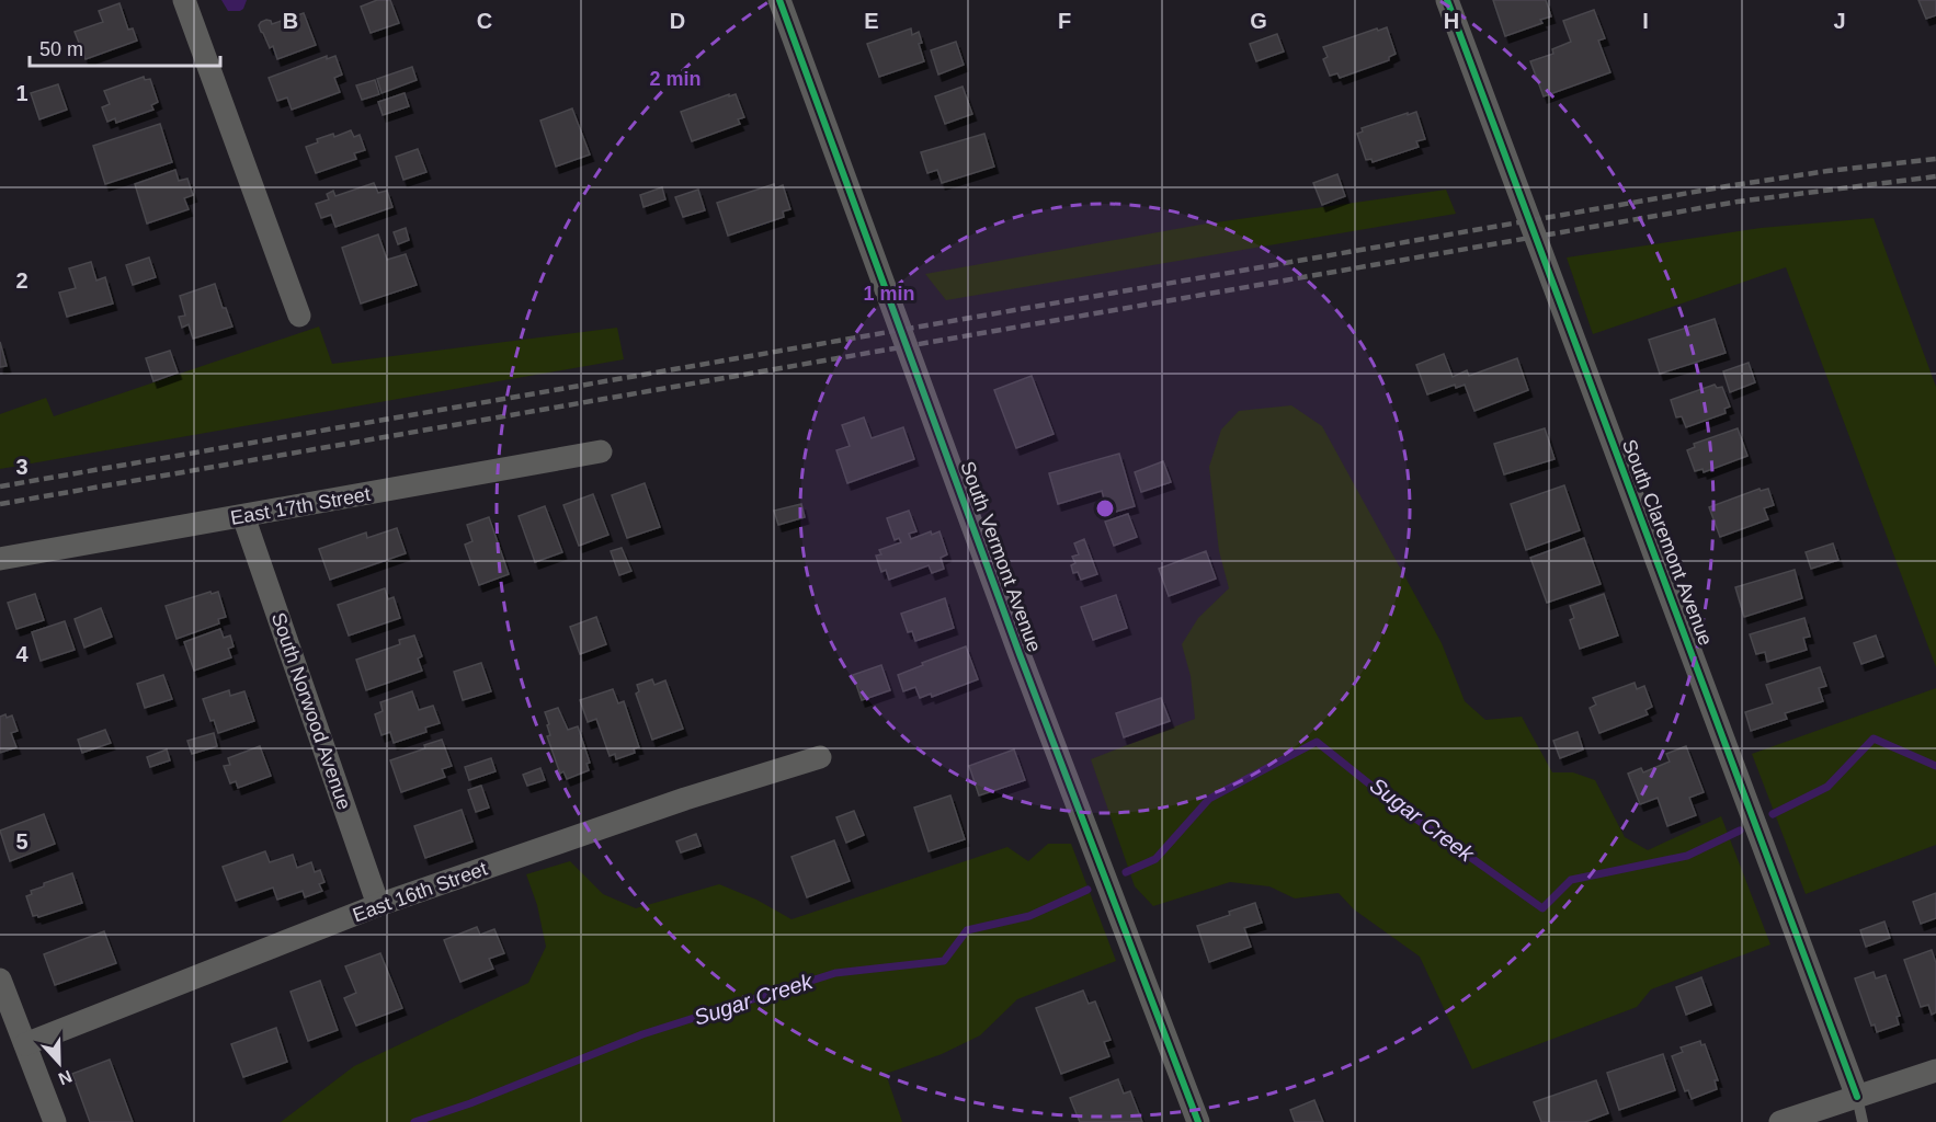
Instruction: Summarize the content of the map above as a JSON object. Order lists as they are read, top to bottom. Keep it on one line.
{"streets":{"street":["East 17th Street","South Claremont Avenue","South Vermont Avenue","South Norwood Avenue","East 16th Street"]},"crossings":[["East 17th Street","South Norwood Avenue"],["South Norwood Avenue","East 16th Street"]],"water":["Sugar Creek"],"scale_bar":"50 m","north":"bottom","grid":{"columns":["B","C","D","E","F","G","H","I","J"],"rows":["1","2","3","4","5"]},"rings":["2 min","1 min"]}
